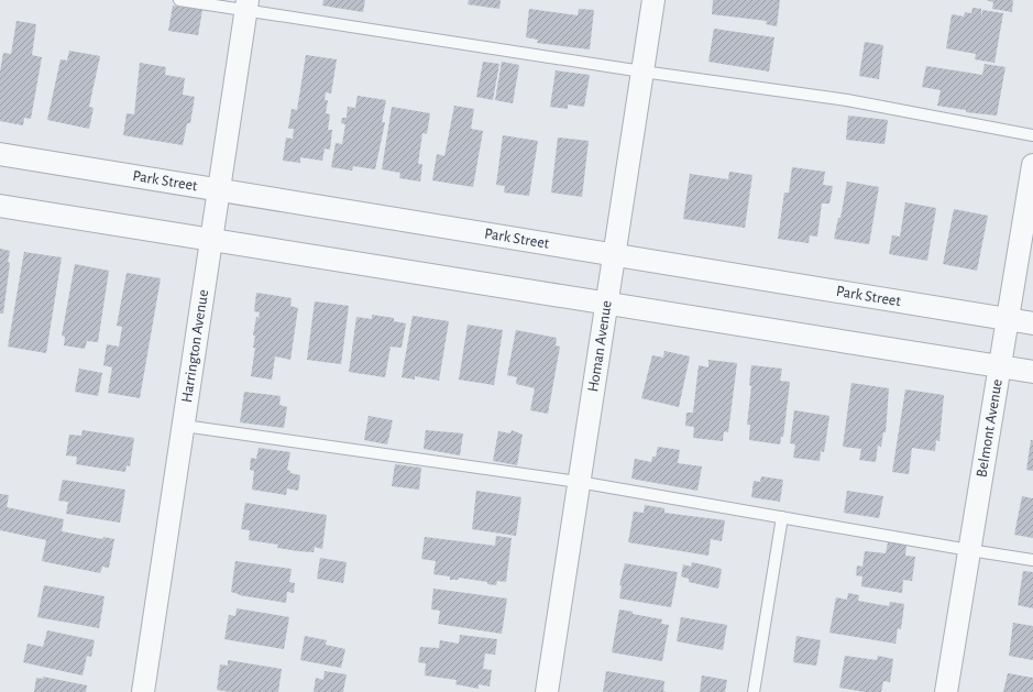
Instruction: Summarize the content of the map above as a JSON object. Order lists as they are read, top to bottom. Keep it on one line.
{"streets":{"street":["Park Street","Harrington Avenue","Homan Avenue","Belmont Avenue"]},"crossings":[["Park Street","Harrington Avenue"],["Park Street","Homan Avenue"],["Park Street","Belmont Avenue"]]}
